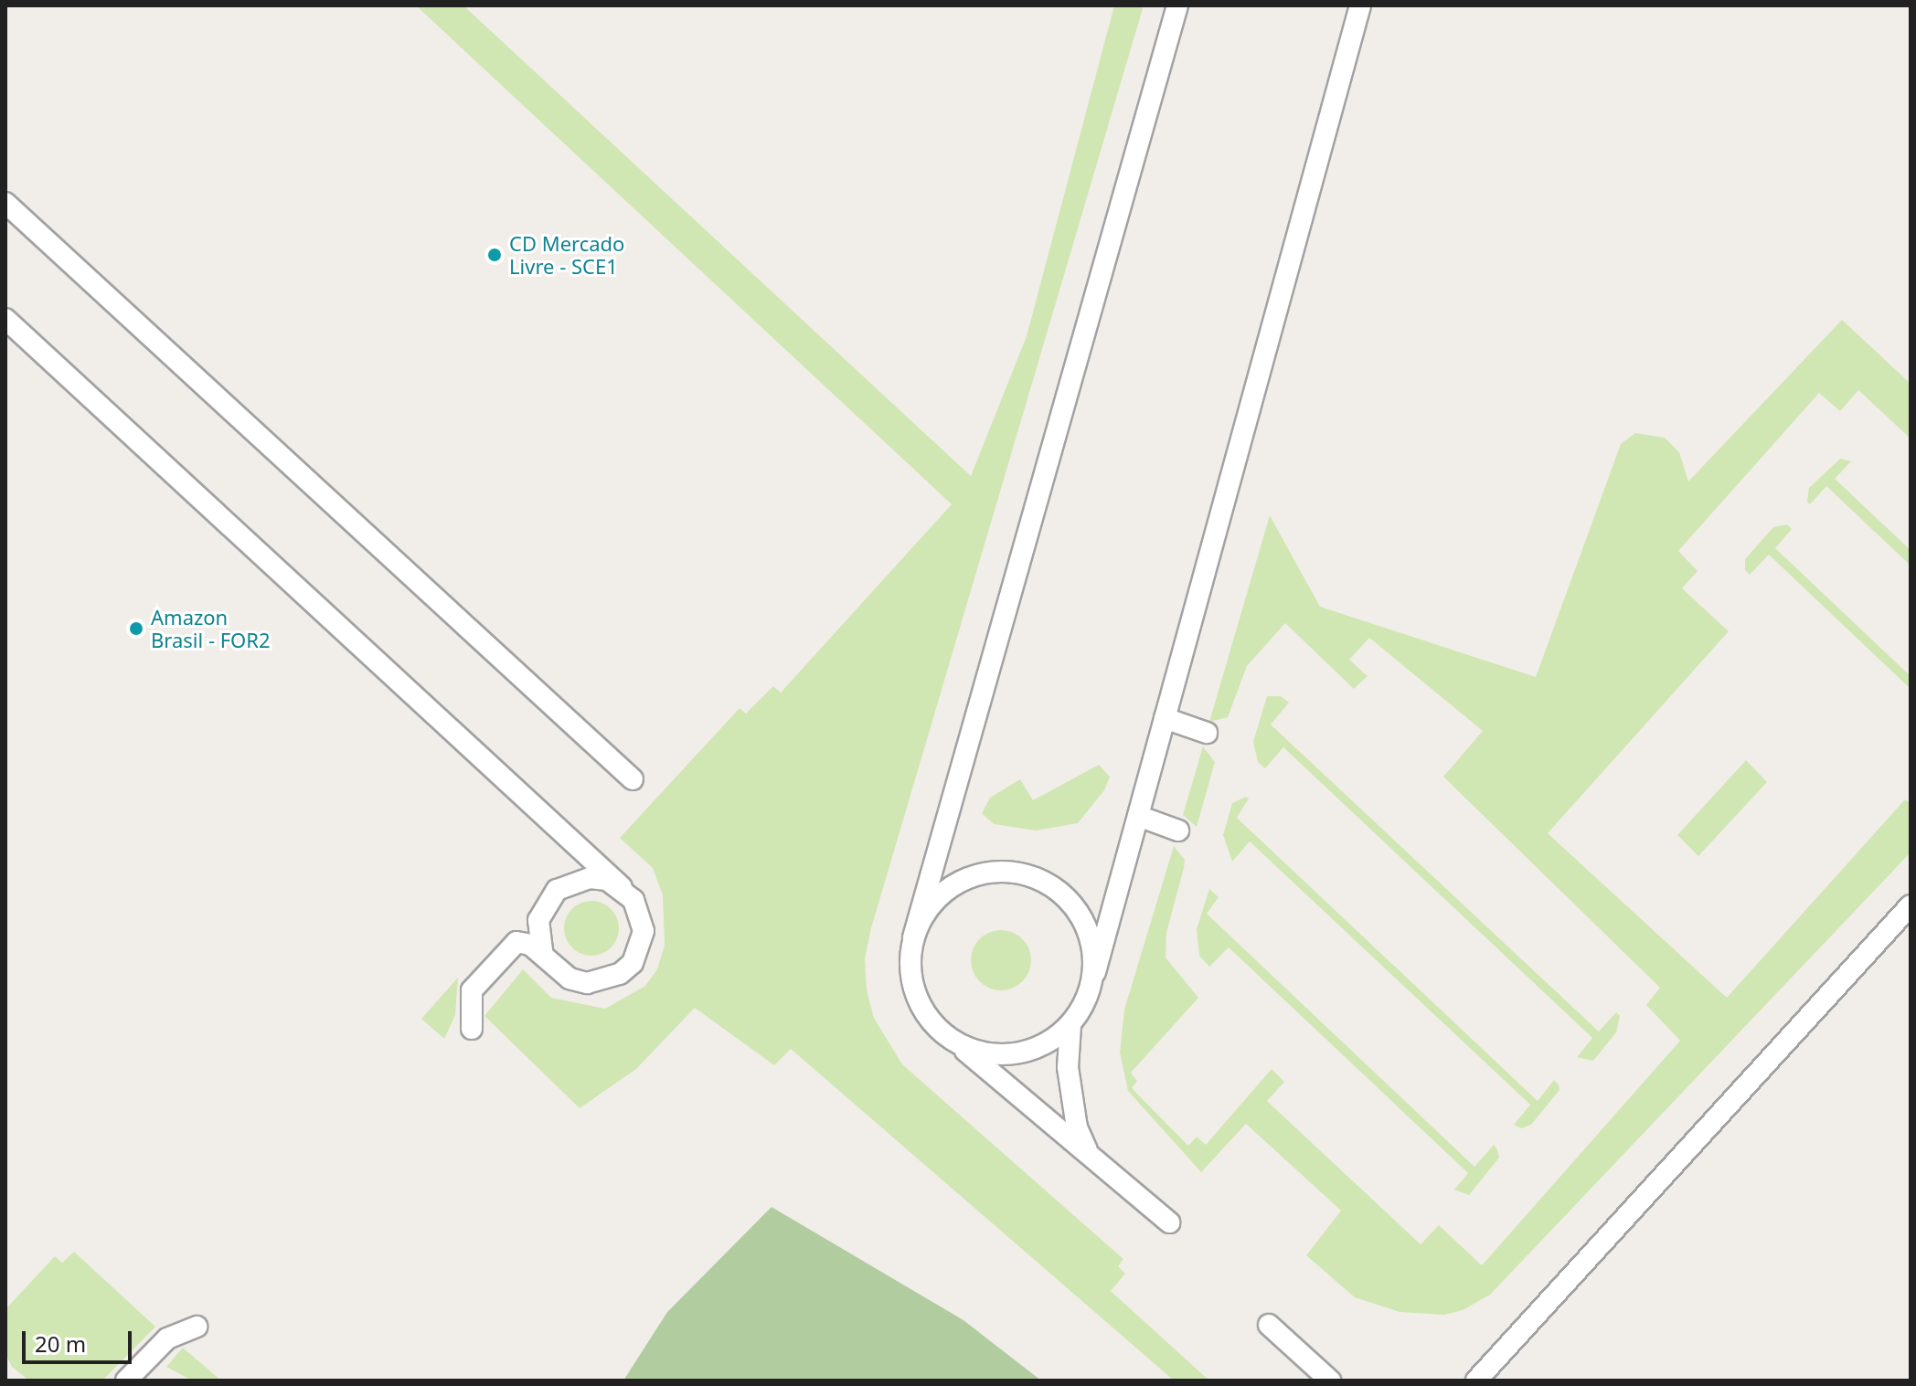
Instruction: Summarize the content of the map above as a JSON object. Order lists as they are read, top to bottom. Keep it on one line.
{"places":["CD Mercado Livre - SCE1","Amazon Brasil - FOR2"],"scale_bar":"20 m"}
